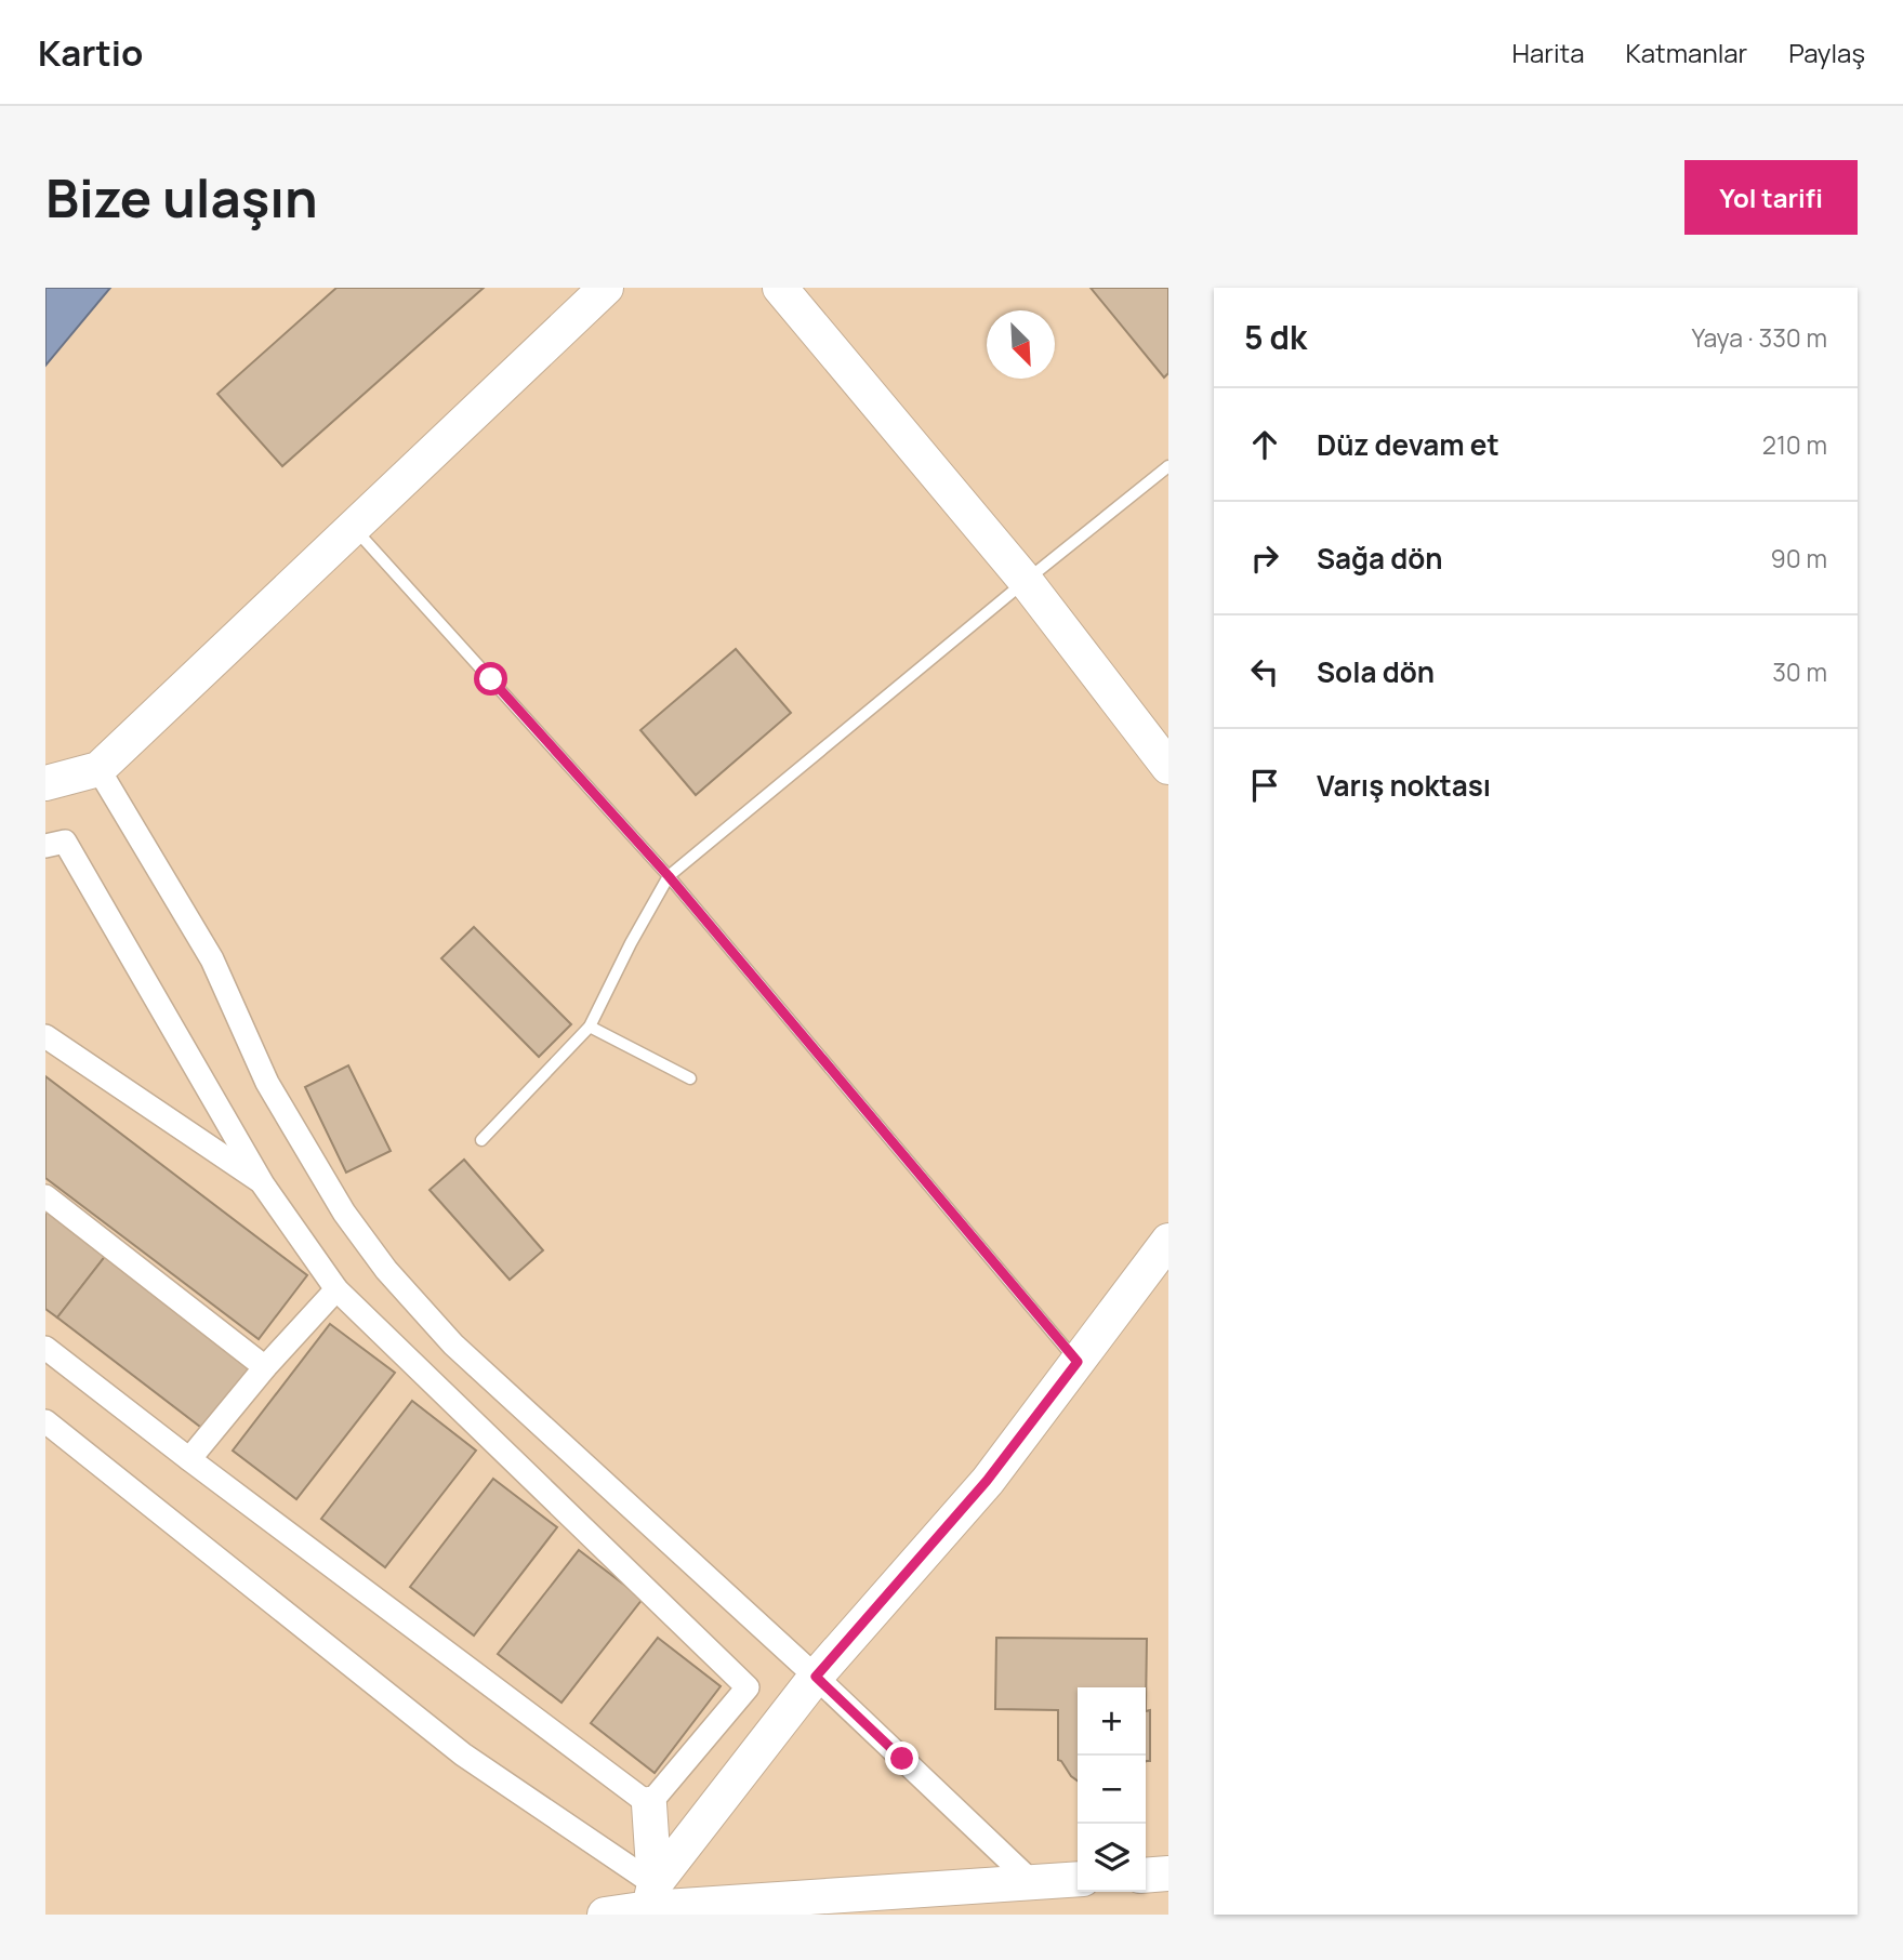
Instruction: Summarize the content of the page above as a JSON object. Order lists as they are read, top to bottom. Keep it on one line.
{"north":"bottom right","page":{"header":"Kartio","nav":["Harita","Katmanlar","Paylaş"],"buttons":"Yol tarifi","title":"Bize ulaşın","heading":["5 dk","Yaya · 330 m"],"list":[["Düz devam et","210 m"],["Sağa dön","90 m"],["Sola dön","30 m"],"Varış noktası"],"map_buttons":["+","−"]}}
